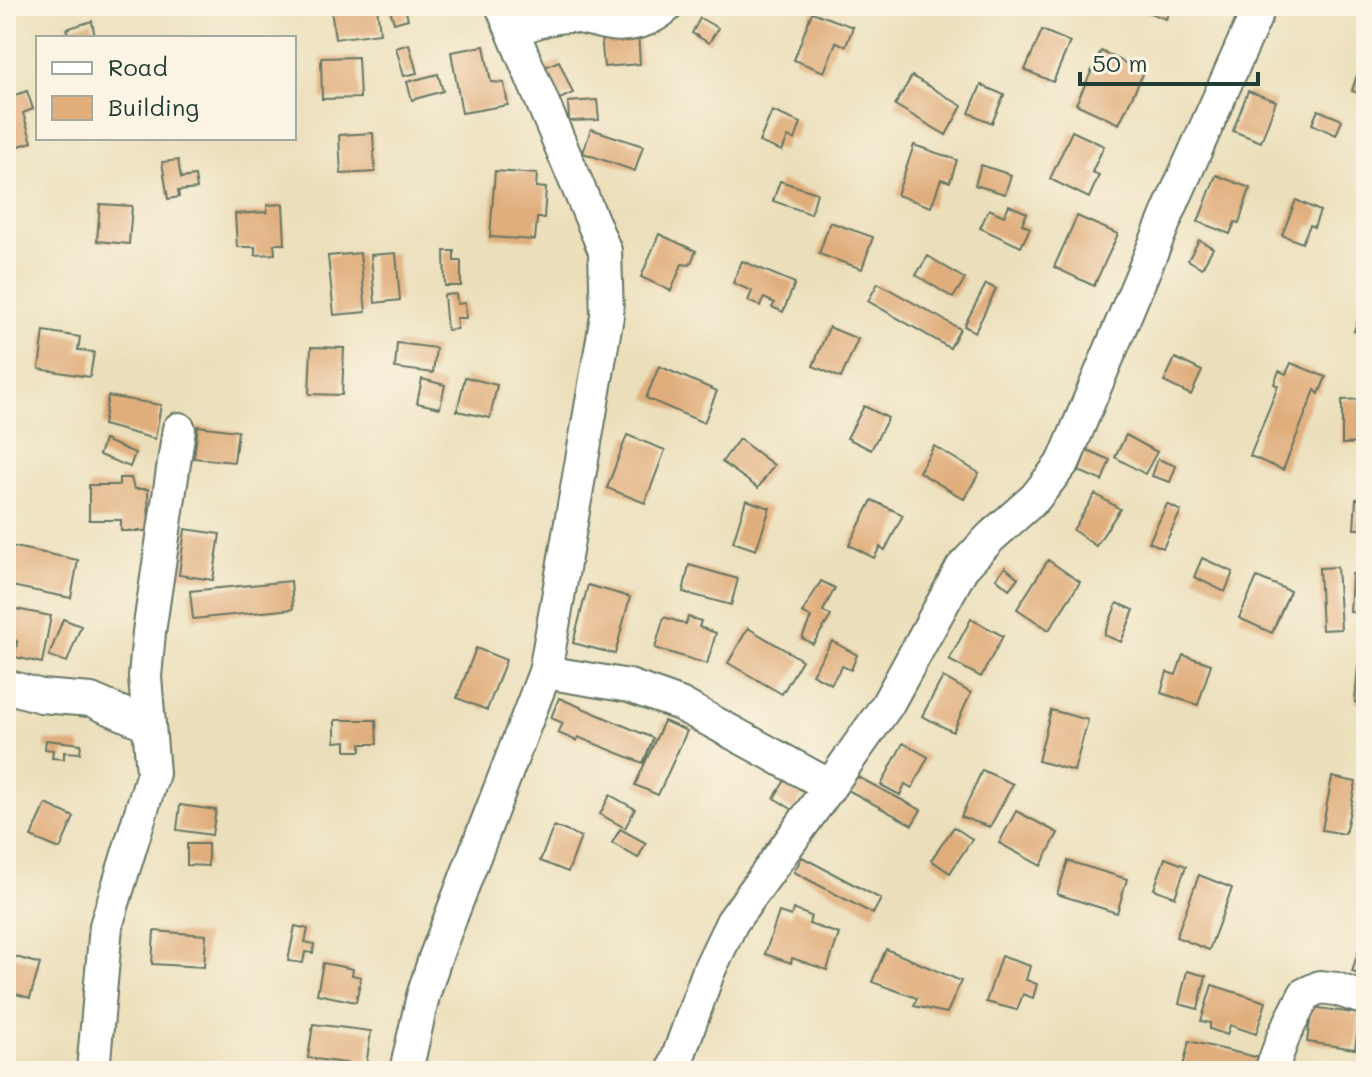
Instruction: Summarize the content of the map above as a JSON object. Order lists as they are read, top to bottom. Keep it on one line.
{"legend":["Road","Building"],"scale_bar":"50 m"}
